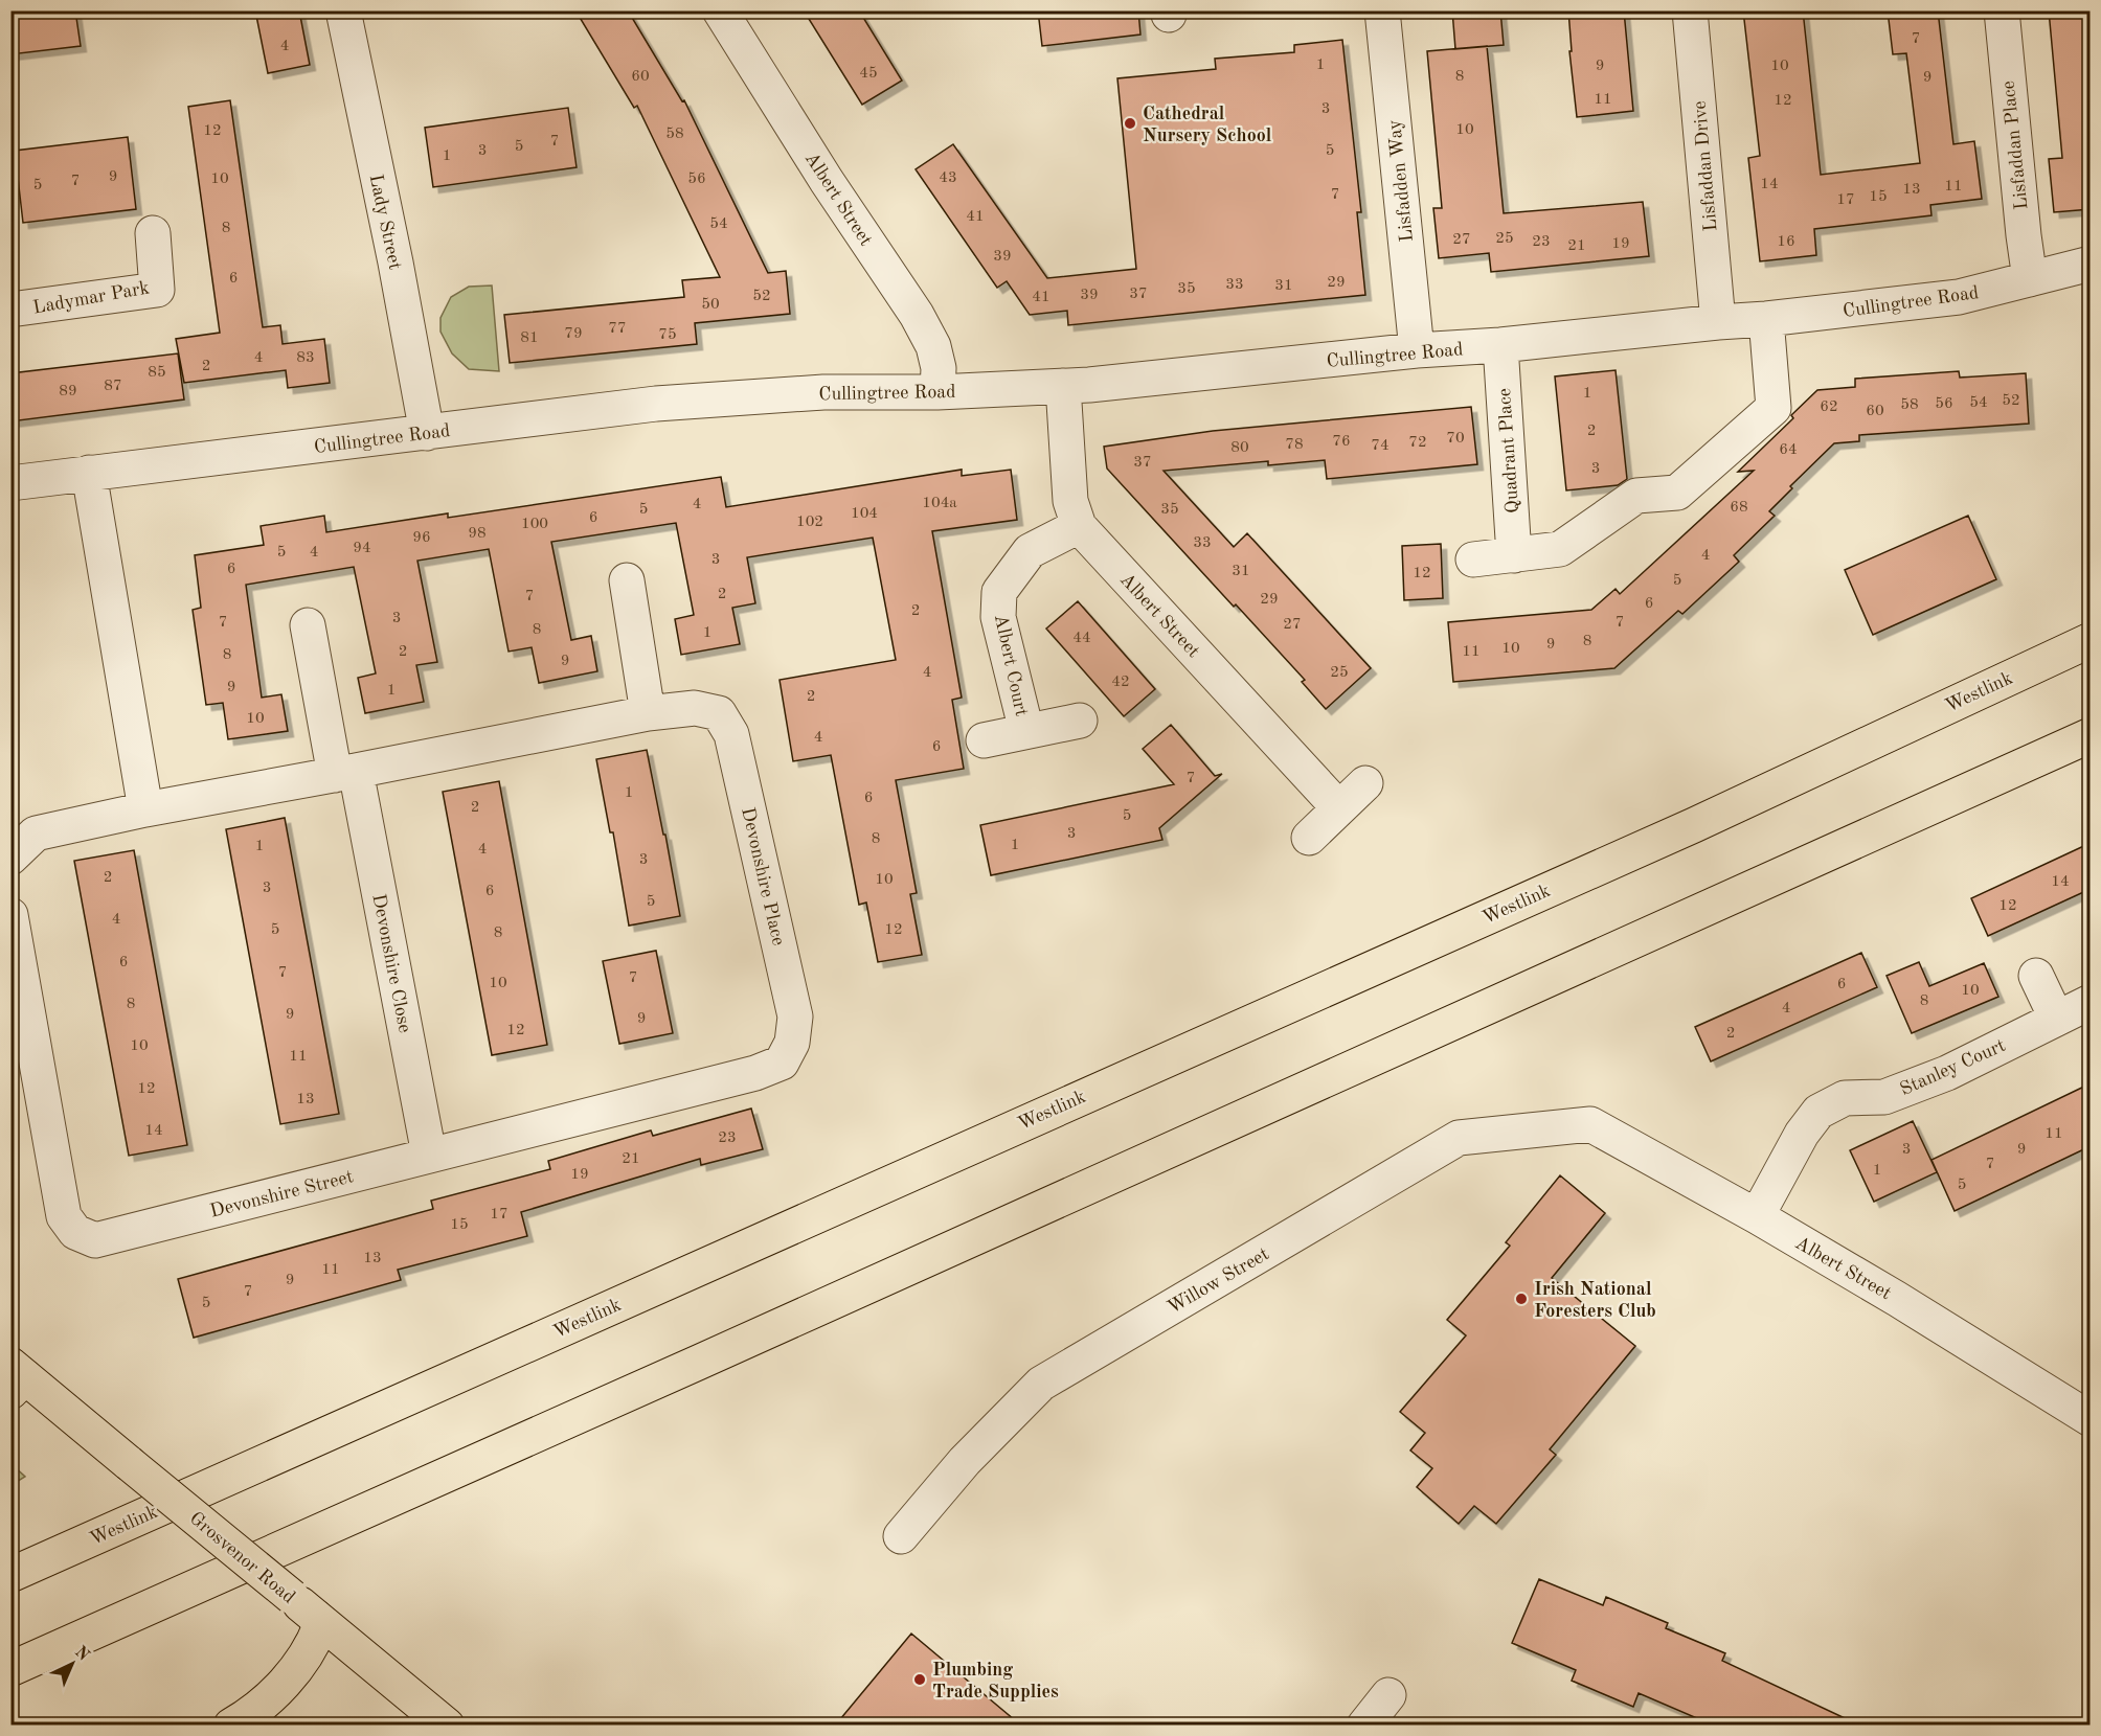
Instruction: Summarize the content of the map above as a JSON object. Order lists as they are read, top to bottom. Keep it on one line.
{"streets":{"main road":["Westlink","Grosvenor Road"],"street":["Lisfaddan Place","Lisfaddan Drive","Lisfadden Way","Albert Street","Lady Street","Ladymar Park","Cullingtree Road","Quadrant Place","Albert Court","Devonshire Place","Devonshire Close","Stanley Court","Devonshire Street","Willow Street"]},"crossings":[["Lisfaddan Place","Cullingtree Road"],["Lisfaddan Drive","Cullingtree Road"],["Lisfadden Way","Cullingtree Road"],["Albert Street","Cullingtree Road"],["Albert Street","Albert Court"],["Albert Street","Stanley Court"],["Albert Street","Willow Street"],["Lady Street","Cullingtree Road"],["Cullingtree Road","Quadrant Place"],["Devonshire Place","Devonshire Street"],["Devonshire Close","Devonshire Street"]],"places":["Cathedral Nursery School","Irish National Foresters Club","Plumbing Trade Supplies"],"house_numbers":["7","4","1","9","10","45","60","8","9","11","12","3","10","12","58","7","5","3","5","1","9","43","10","56","7","14","5","11","13","7","15","17","41","54","8","25","27","23","16","19","21","39","6","29","33","31","35","37","39","52","41","50","77","79","75","81","4","83","2","85","87","89","1","52","54","56","58","62","60","2","70","76","72","78","74","80","64","37","3","104a","4","68","5","35","104","6","102","100","98","96","33","94","5","4","4","3","6","31","12","5","2","7","29","6","2","3","7","7","27","8","1","44","8","9","10","2","11","8","9","4","25","42","9","1","2","10","4","6","7","1","6","2","5","3","8","1","1","4","3","2","10","14","3","6","5","12","4","5","12","8","6","7","7","10","6","10","8","8","4","9","9","12","2","10","11","12","13","14","11","23","3","9","21","7","1","19","5","17","15","13","11","9","7","5"],"north":"top right"}
